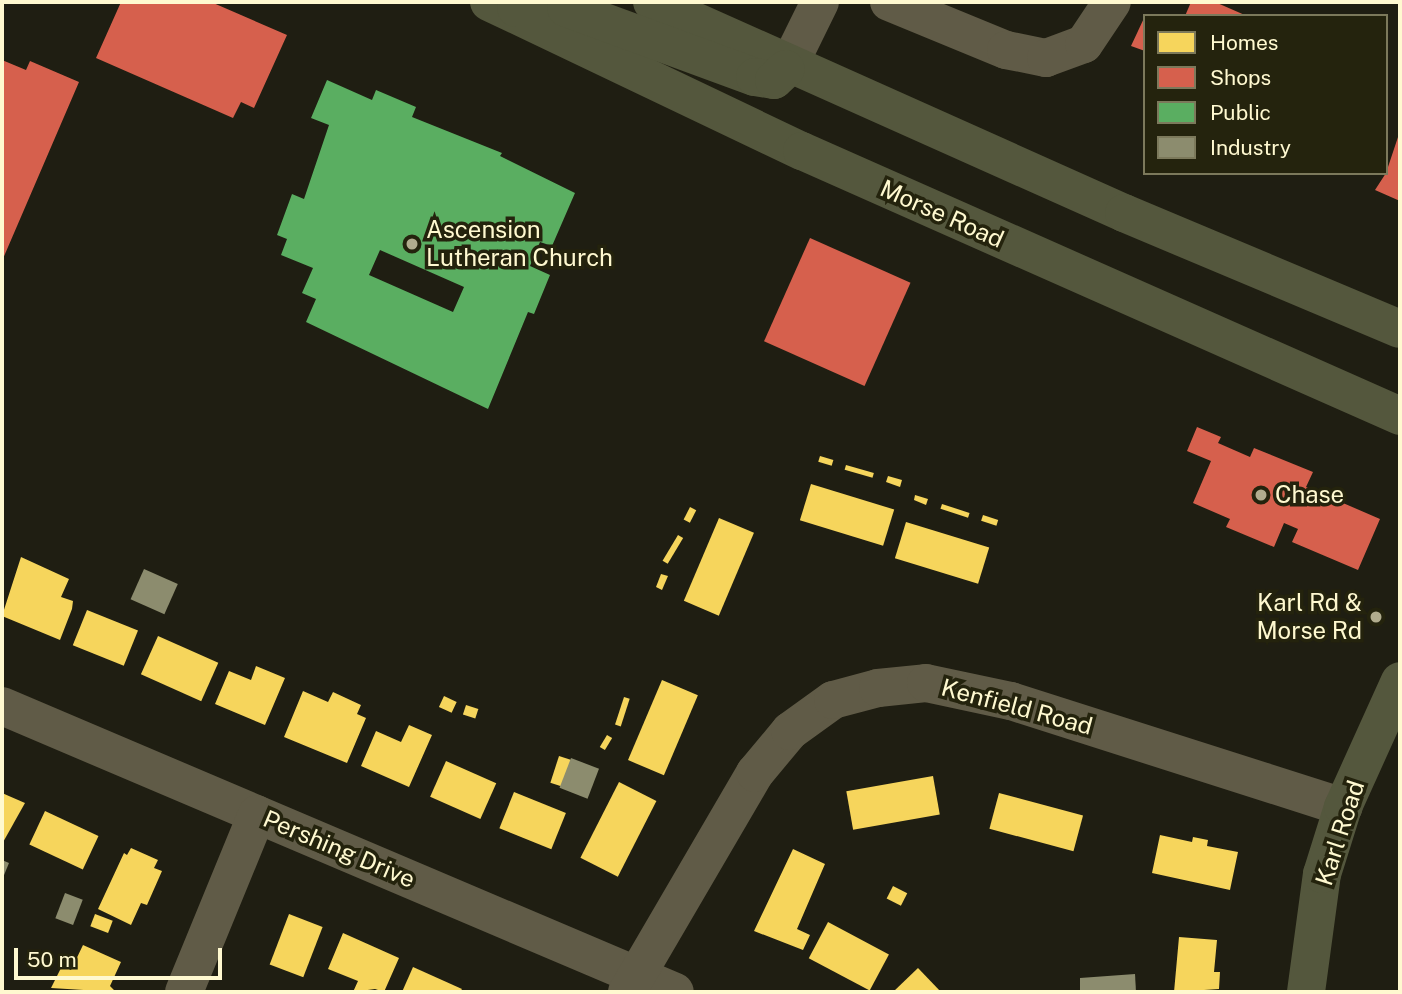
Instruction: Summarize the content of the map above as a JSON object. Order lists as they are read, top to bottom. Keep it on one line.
{"streets":{"main road":["Morse Road","Karl Road"],"street":["Kenfield Road","Pershing Drive"]},"crossings":[["Kenfield Road","Karl Road"],["Kenfield Road","Pershing Drive"]],"places":["Ascension Lutheran Church","Chase","Karl Rd & Morse Rd"],"legend":["Homes","Shops","Public","Industry"],"scale_bar":"50 m"}
